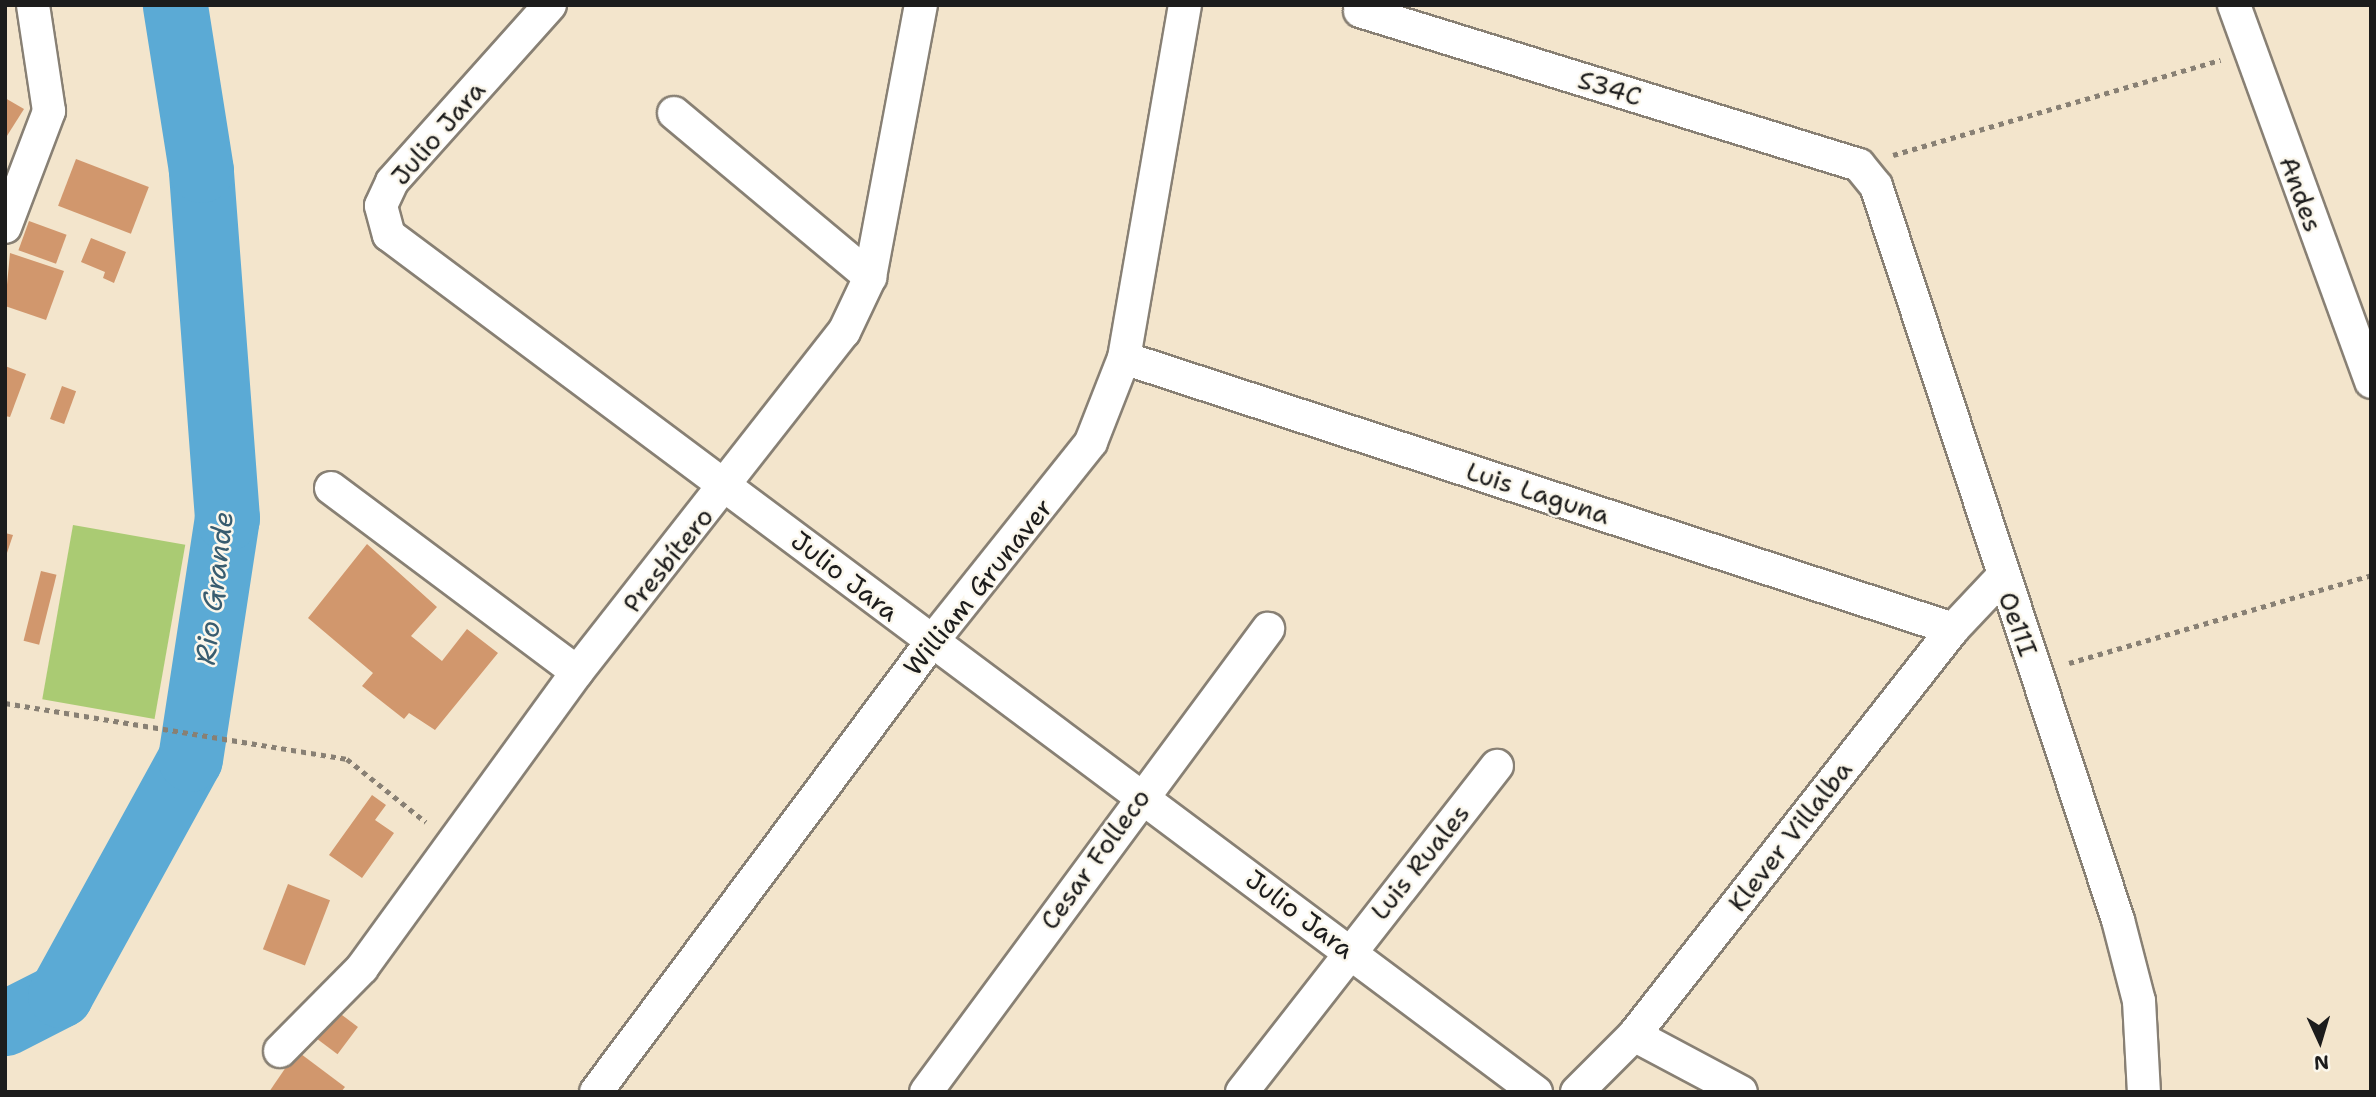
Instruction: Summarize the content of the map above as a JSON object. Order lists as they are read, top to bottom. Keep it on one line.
{"streets":{"street":["S34C","Julio Jara","Andes","Luis Laguna","Presbítero","William Grunaver","Oe11I","Klever Villalba","Cesar Folleco","Luis Ruales"]},"crossings":[["S34C","Oe11I"],["Julio Jara","Presbítero"],["Julio Jara","William Grunaver"],["Julio Jara","Cesar Folleco"],["Julio Jara","Luis Ruales"],["Luis Laguna","William Grunaver"],["Luis Laguna","Klever Villalba"],["Oe11I","Klever Villalba"]],"water":["Rio Grande"],"north":"bottom"}
